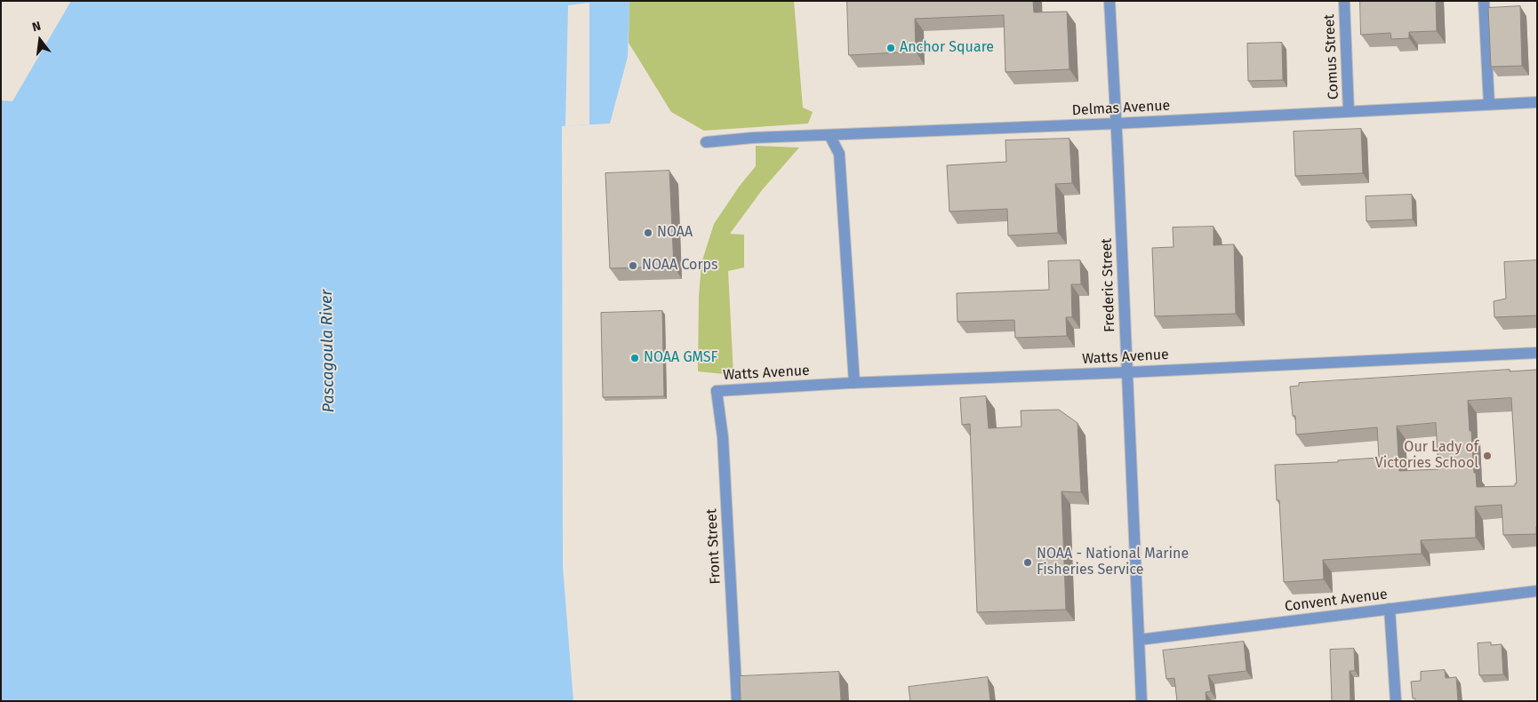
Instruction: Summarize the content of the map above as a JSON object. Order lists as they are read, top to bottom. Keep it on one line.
{"streets":{"street":["Comus Street","Delmas Avenue","Frederic Street","Watts Avenue","Front Street","Convent Avenue"]},"crossings":[["Comus Street","Delmas Avenue"],["Delmas Avenue","Frederic Street"],["Frederic Street","Watts Avenue"],["Frederic Street","Convent Avenue"],["Watts Avenue","Front Street"]],"water":["Pascagoula River"],"places":["Anchor Square","NOAA","NOAA Corps","NOAA GMSF","Our Lady of Victories School","NOAA - National Marine Fisheries Service"],"north":"top"}
